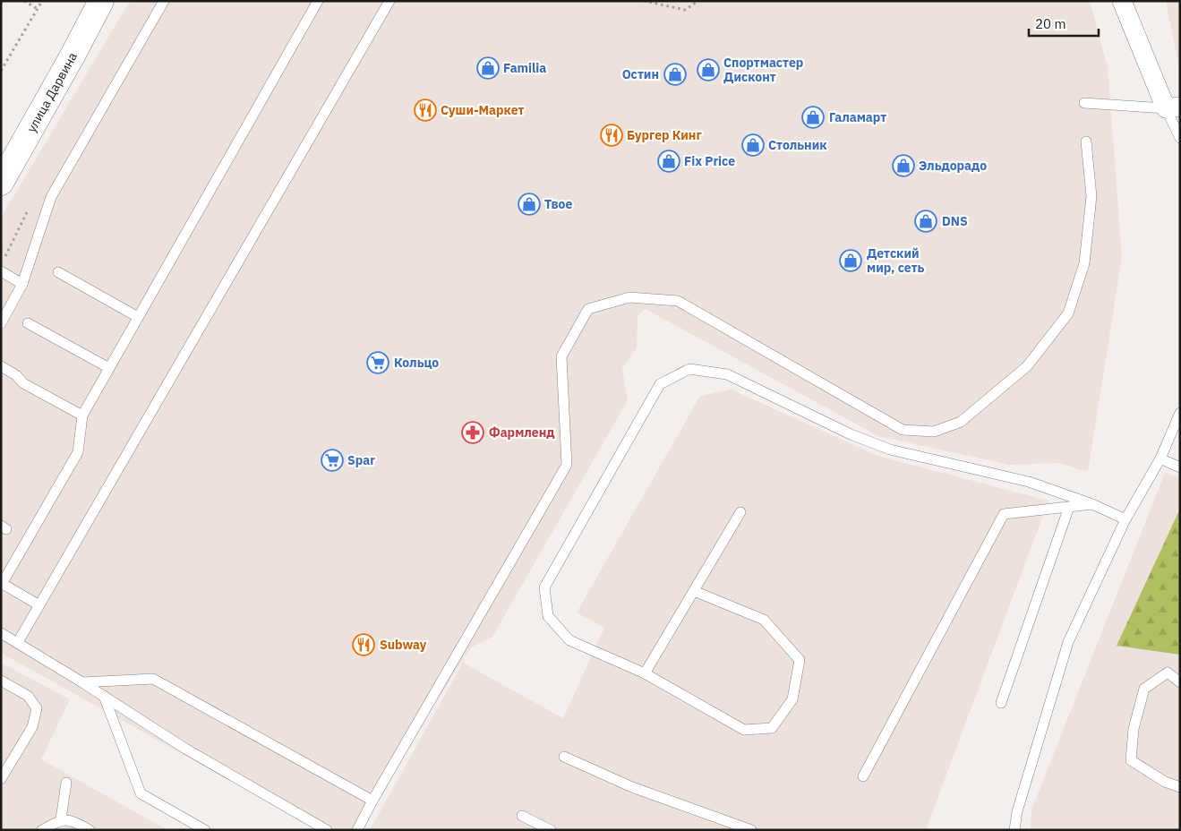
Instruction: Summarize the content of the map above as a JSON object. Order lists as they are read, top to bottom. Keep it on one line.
{"streets":{"main road":["улица Дарвина"]},"places":{"shop":["Familia","Спортмастер Дисконт","Остин","Галамарт","Стольник","Fix Price","Эльдорадо","Твое","DNS","Детский мир, сеть"],"restaurant":["Суши-Маркет","Бургер Кинг","Subway"],"supermarket":["Кольцо","Spar"],"pharmacy":["Фармленд"]},"scale_bar":"20 m"}
